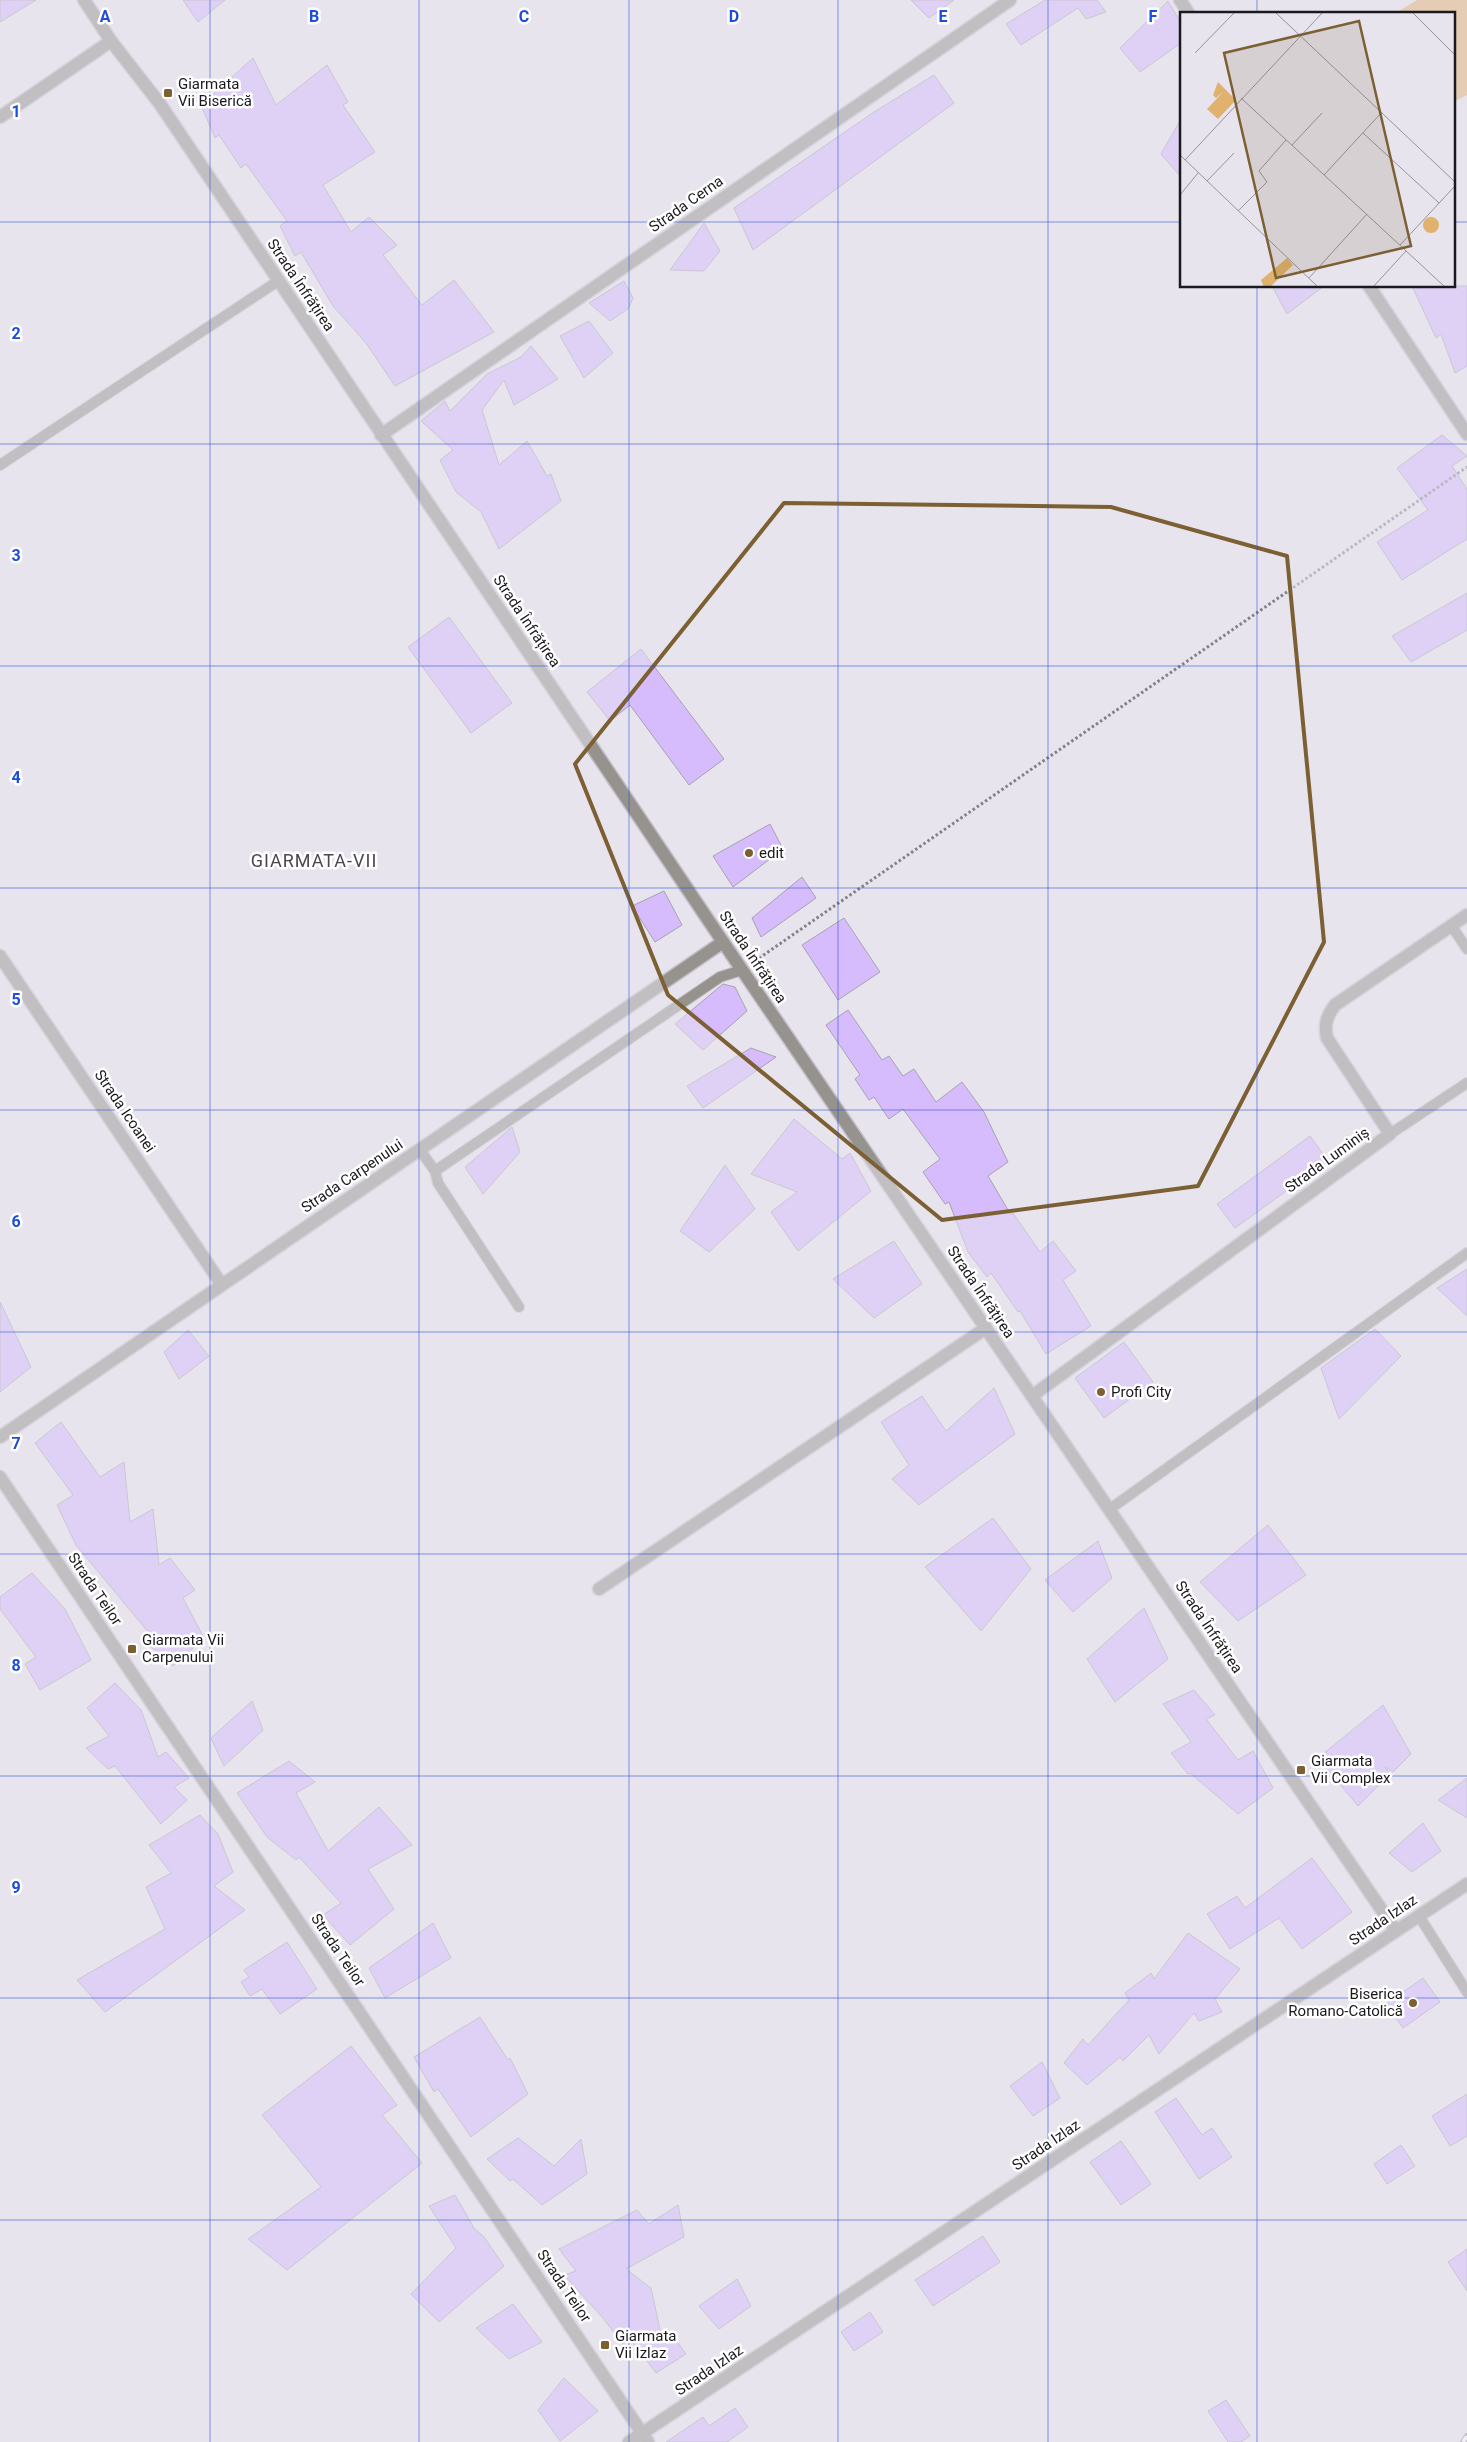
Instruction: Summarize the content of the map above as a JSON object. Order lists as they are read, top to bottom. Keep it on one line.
{"streets":{"street":["Strada Cerna","Strada Înfrățirea","Strada Icoanei","Strada Luminiș","Strada Carpenului","Strada Teilor","Strada Izlaz"]},"crossings":[["Strada Cerna","Strada Înfrățirea"],["Strada Înfrățirea","Strada Luminiș"],["Strada Înfrățirea","Strada Carpenului"],["Strada Înfrățirea","Strada Izlaz"],["Strada Icoanei","Strada Carpenului"],["Strada Teilor","Strada Izlaz"]],"districts":["GIARMATA-VII"],"places":{"transit":["Giarmata Vii Biserică","Giarmata Vii Carpenului","Giarmata Vii Complex","Giarmata Vii Izlaz"],"other":["edit","Profi City","Biserica Romano-Catolică"]},"grid":{"columns":["A","B","C","D","E","F"],"rows":["1","2","3","4","5","6","7","8","9"]}}
